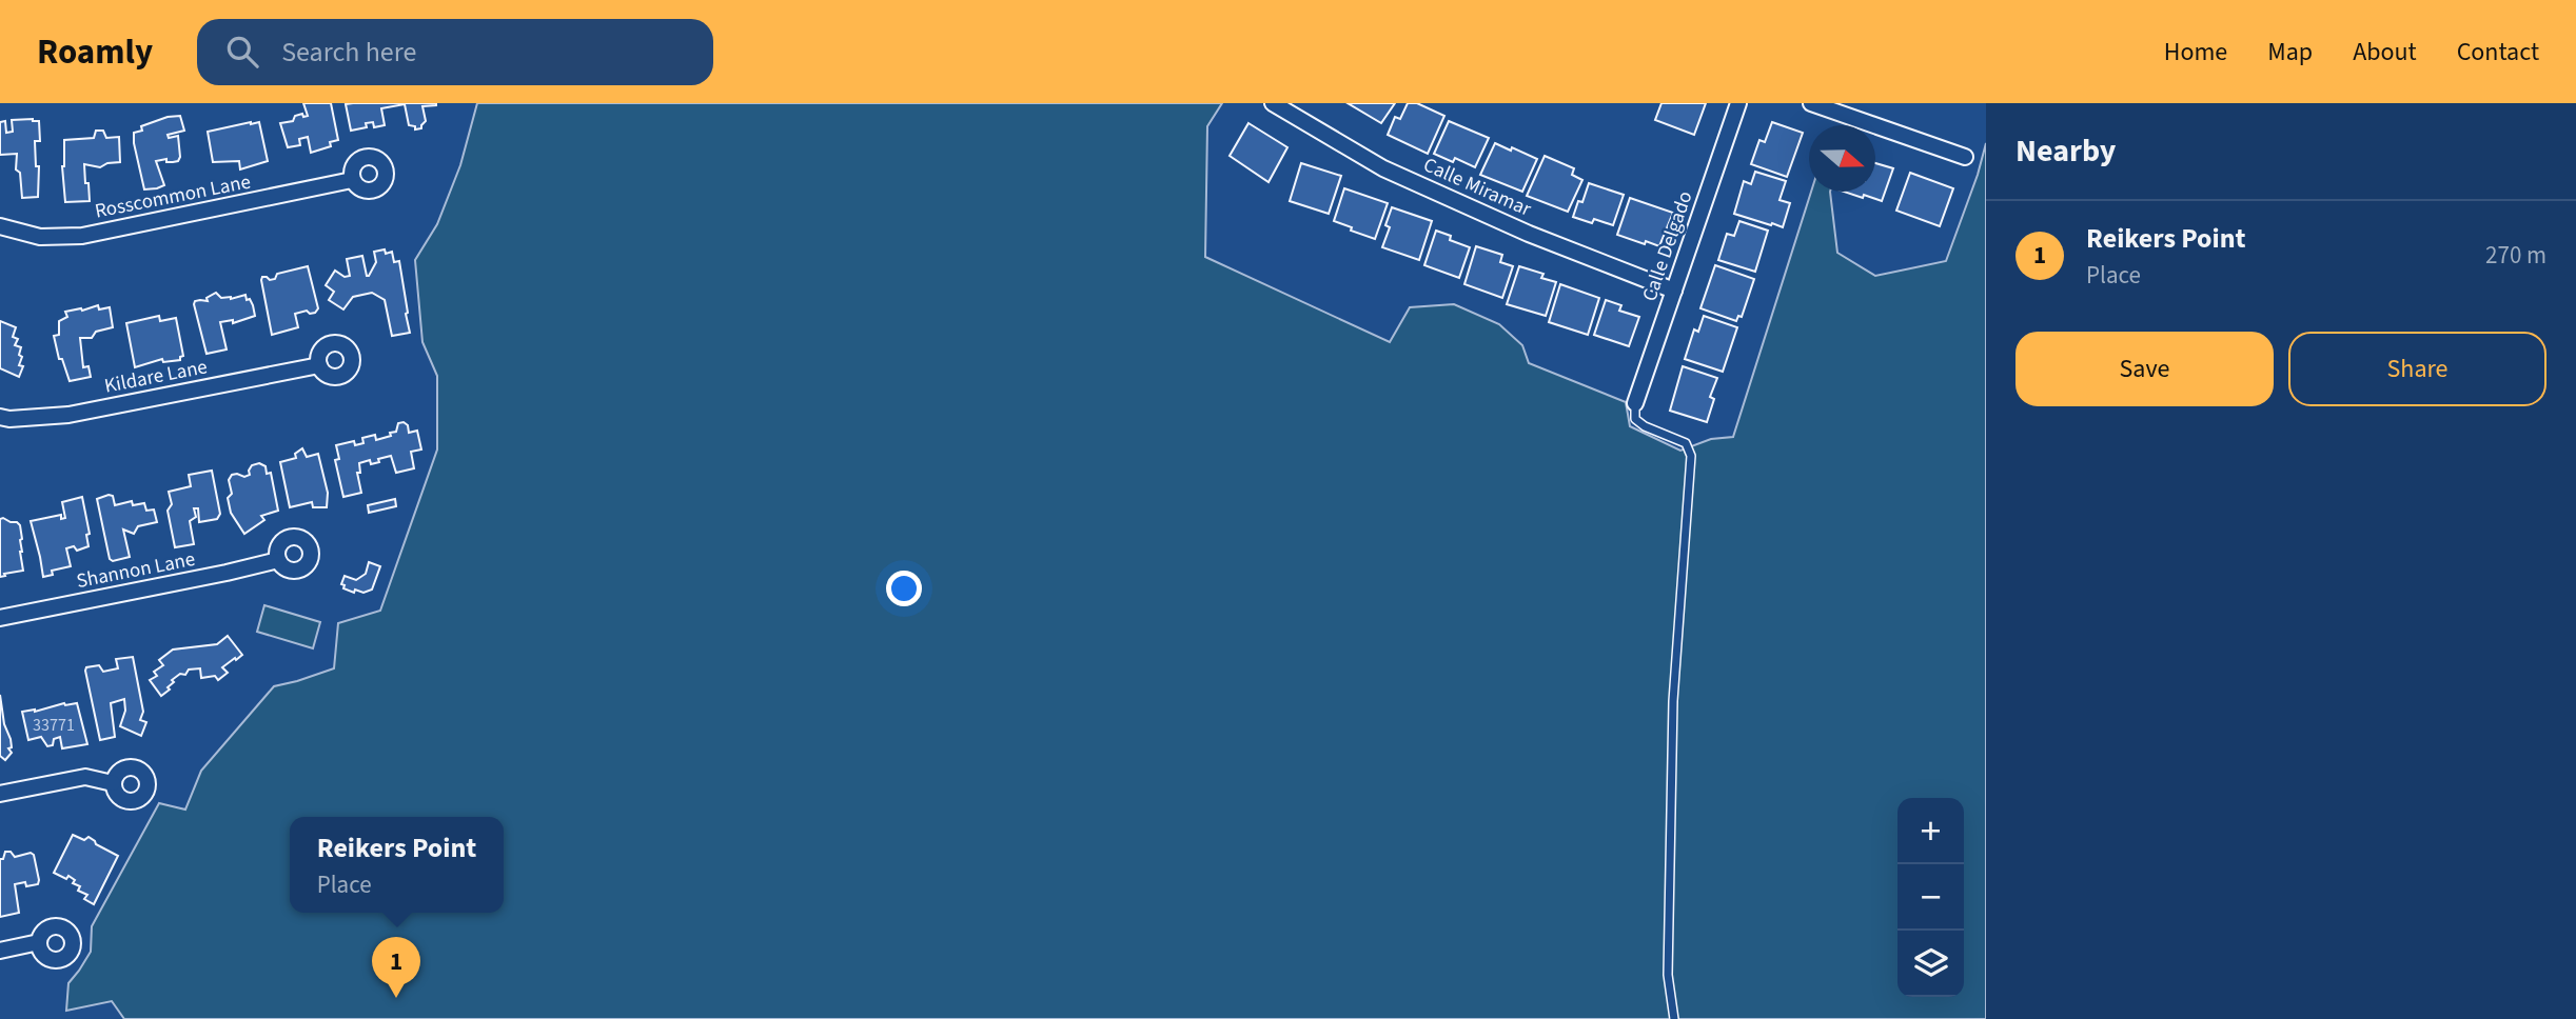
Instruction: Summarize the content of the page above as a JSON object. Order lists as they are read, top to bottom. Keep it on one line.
{"streets":{"street":["Calle Miramar","Rosscommon Lane","Calle Delgado","Kildare Lane","Shannon Lane"]},"crossings":[["Calle Miramar","Calle Delgado"]],"house_numbers":["33771"],"north":"right","page":{"header":"Roamly","search":"Search here","nav":["Home","Map","About","Contact"],"heading":"Nearby","list":[{"mark":"1","name":"Reikers Point","note":"Place","value":"270 m"}],"buttons":["Save","Share"],"map_buttons":["+","−"],"popup":["Reikers Point","Place"],"pins":"1"}}
